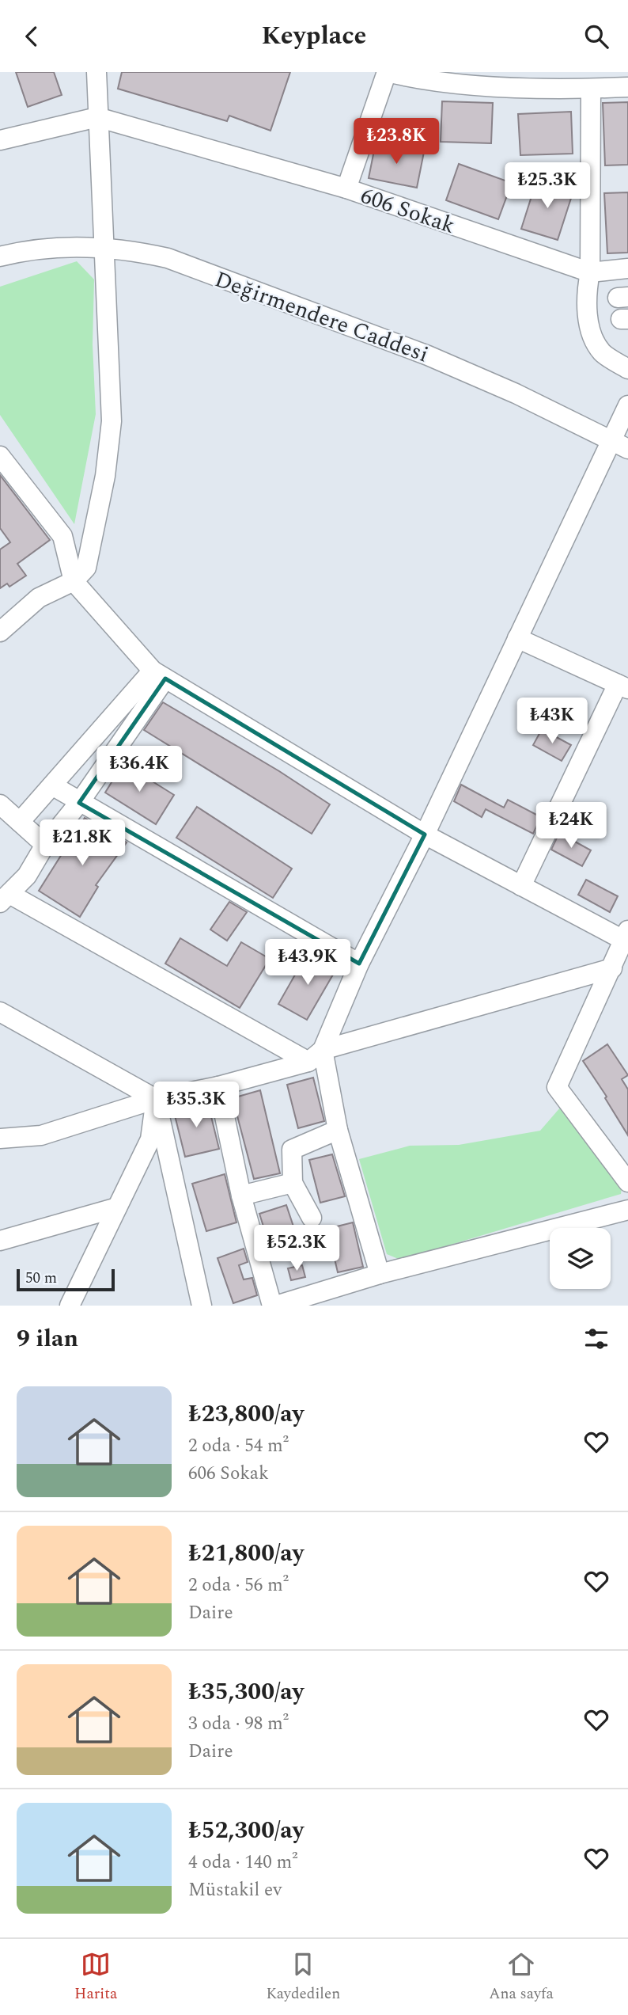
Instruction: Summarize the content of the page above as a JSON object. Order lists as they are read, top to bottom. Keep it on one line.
{"streets":{"street":["606 Sokak","Değirmendere Caddesi"]},"scale_bar":"50 m","page":{"header":"Keyplace","price":["₺23.8K","₺25.3K","₺43K","₺36.4K","₺24K","₺21.8K","₺43.9K","₺35.3K","₺52.3K"],"scale":"50 m","heading":"9 ilan","list":[{"name":"₺23,800/ay","note":"2 oda · 54 m² · 606 Sokak"},{"name":"₺21,800/ay","note":"2 oda · 56 m² · Daire"},{"name":"₺35,300/ay","note":"3 oda · 98 m² · Daire"},{"name":"₺52,300/ay","note":"4 oda · 140 m² · Müstakil ev"}],"tabs":["Harita","Kaydedilen","Ana sayfa"]}}
